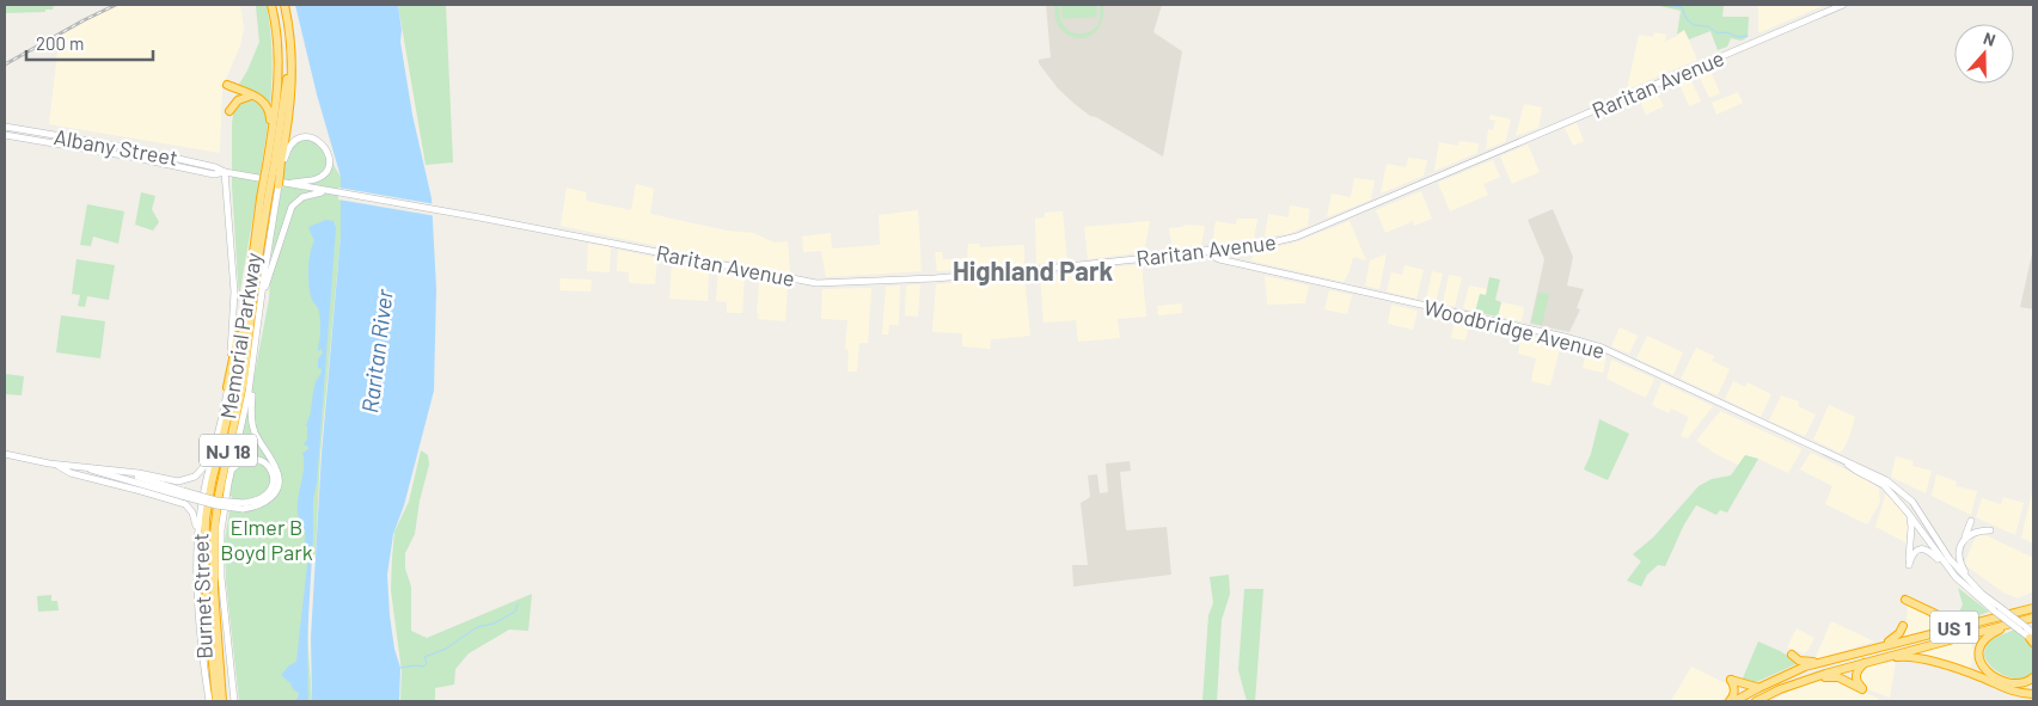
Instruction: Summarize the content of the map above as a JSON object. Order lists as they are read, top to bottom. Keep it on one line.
{"streets":{"highway":["Memorial Parkway","NJ 18","US 1"],"main road":["Raritan Avenue","Albany Street","Woodbridge Avenue","Burnet Street"]},"crossings":[["Raritan Avenue","Albany Street"],["Raritan Avenue","Woodbridge Avenue"],["Albany Street","Memorial Parkway"],["Albany Street","Burnet Street"]],"districts":["Highland Park"],"water":["Raritan River"],"parks":["Elmer B Boyd Park"],"scale_bar":"200 m","north":"top"}
